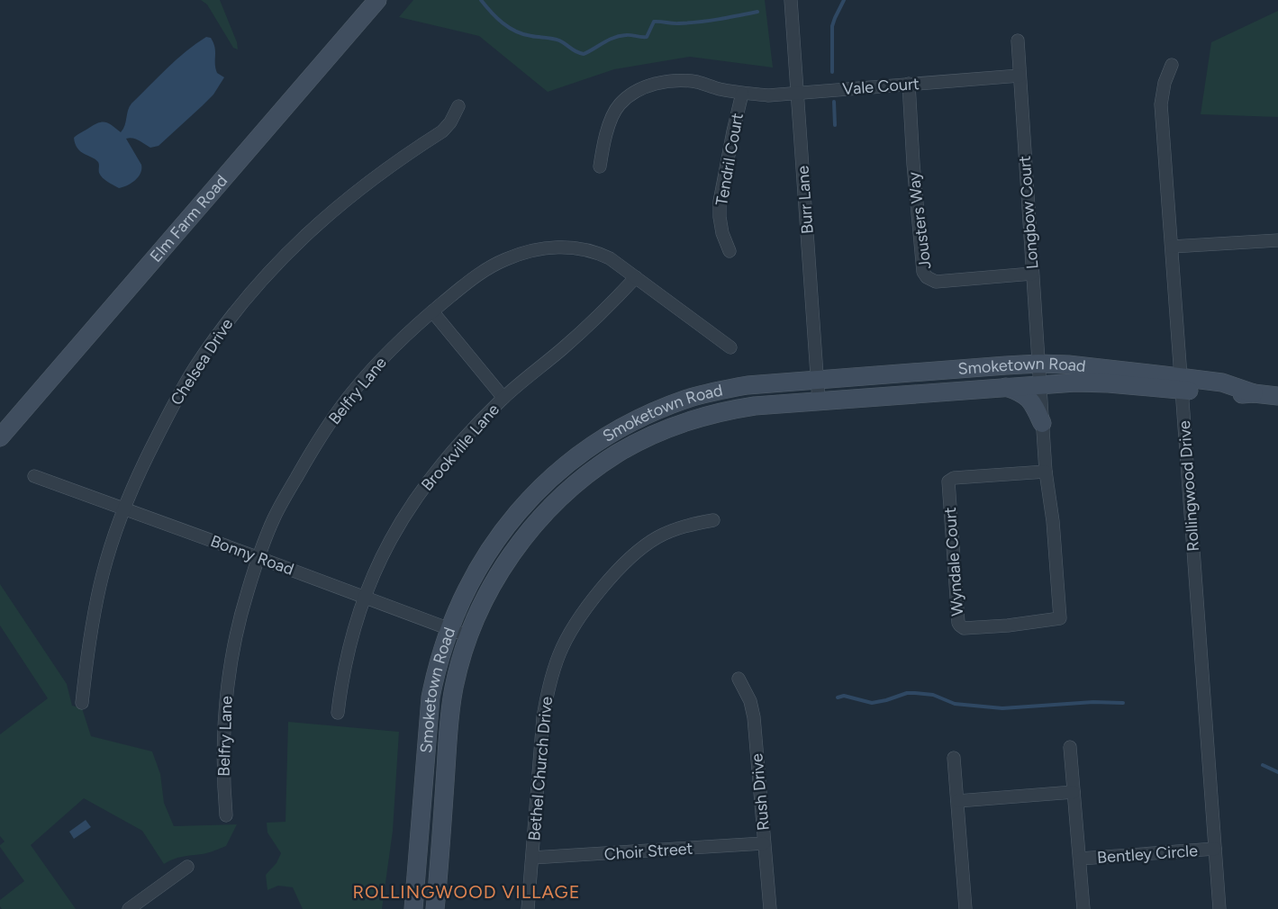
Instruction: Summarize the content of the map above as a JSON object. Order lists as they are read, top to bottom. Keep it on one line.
{"streets":{"main road":["Elm Farm Road","Smoketown Road"],"street":["Vale Court","Tendril Court","Burr Lane","Longbow Court","Jousters Way","Chelsea Drive","Belfry Lane","Brookville Lane","Rollingwood Drive","Bonny Road","Wyndale Court","Bethel Church Drive","Rush Drive","Choir Street","Bentley Circle"]},"crossings":[["Vale Court","Tendril Court"],["Vale Court","Burr Lane"],["Vale Court","Longbow Court"],["Vale Court","Jousters Way"],["Burr Lane","Smoketown Road"],["Longbow Court","Jousters Way"],["Longbow Court","Smoketown Road"],["Longbow Court","Wyndale Court"],["Chelsea Drive","Bonny Road"],["Smoketown Road","Rollingwood Drive"],["Smoketown Road","Bonny Road"],["Smoketown Road","Wyndale Court"],["Belfry Lane","Brookville Lane"],["Belfry Lane","Bonny Road"],["Brookville Lane","Bonny Road"],["Rollingwood Drive","Bentley Circle"],["Bethel Church Drive","Choir Street"],["Rush Drive","Choir Street"]],"districts":["ROLLINGWOOD VILLAGE"]}
